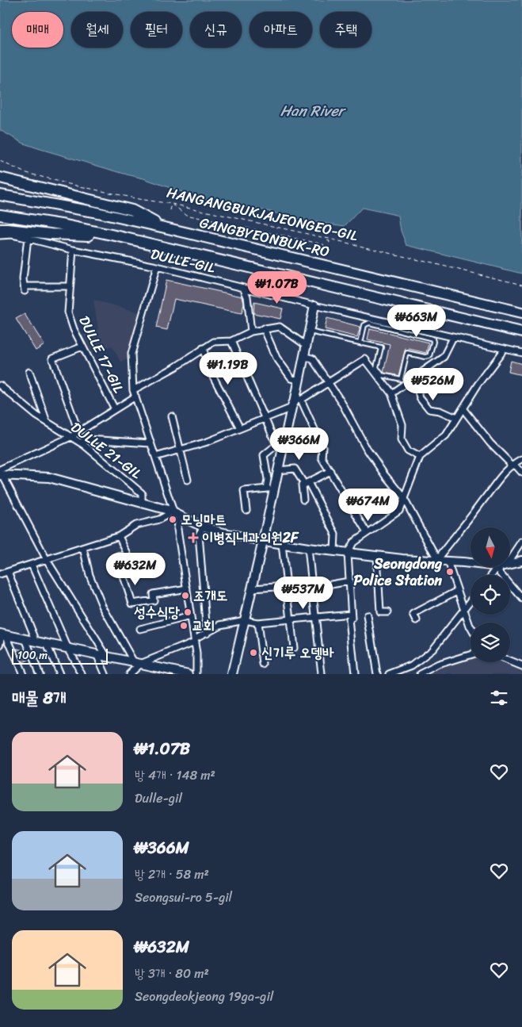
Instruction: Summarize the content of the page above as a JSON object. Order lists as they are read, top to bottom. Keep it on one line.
{"streets":{"highway":["GANGBYEONBUK-RO"],"street":["DULLE-GIL","DULLE 17-GIL","DULLE 21-GIL"],"path":["HANGANGBUKJAJEONGEO-GIL"]},"crossings":[["DULLE-GIL","DULLE 17-GIL"]],"water":["Han River"],"places":{"other":["모닝마트","Seongdong Police Station","조개도","성수식당","교회","신기루 오뎅바"],"health":["이병직내과의원2F"]},"scale_bar":"100 m","north":"bottom","page":{"chip":["매매","월세","필터","신규","아파트","주택"],"price":["₩1.07B","₩663M","₩1.19B","₩526M","₩366M","₩674M","₩632M","₩537M"],"scale":"100 m","heading":"매물 8개","list":[{"name":"₩1.07B","note":"방 4개 · 148 m² · Dulle-gil"},{"name":"₩366M","note":"방 2개 · 58 m² · Seongsui-ro 5-gil"},{"name":"₩632M","note":"방 3개 · 80 m² · Seongdeokjeong 19ga-gil"}]}}
